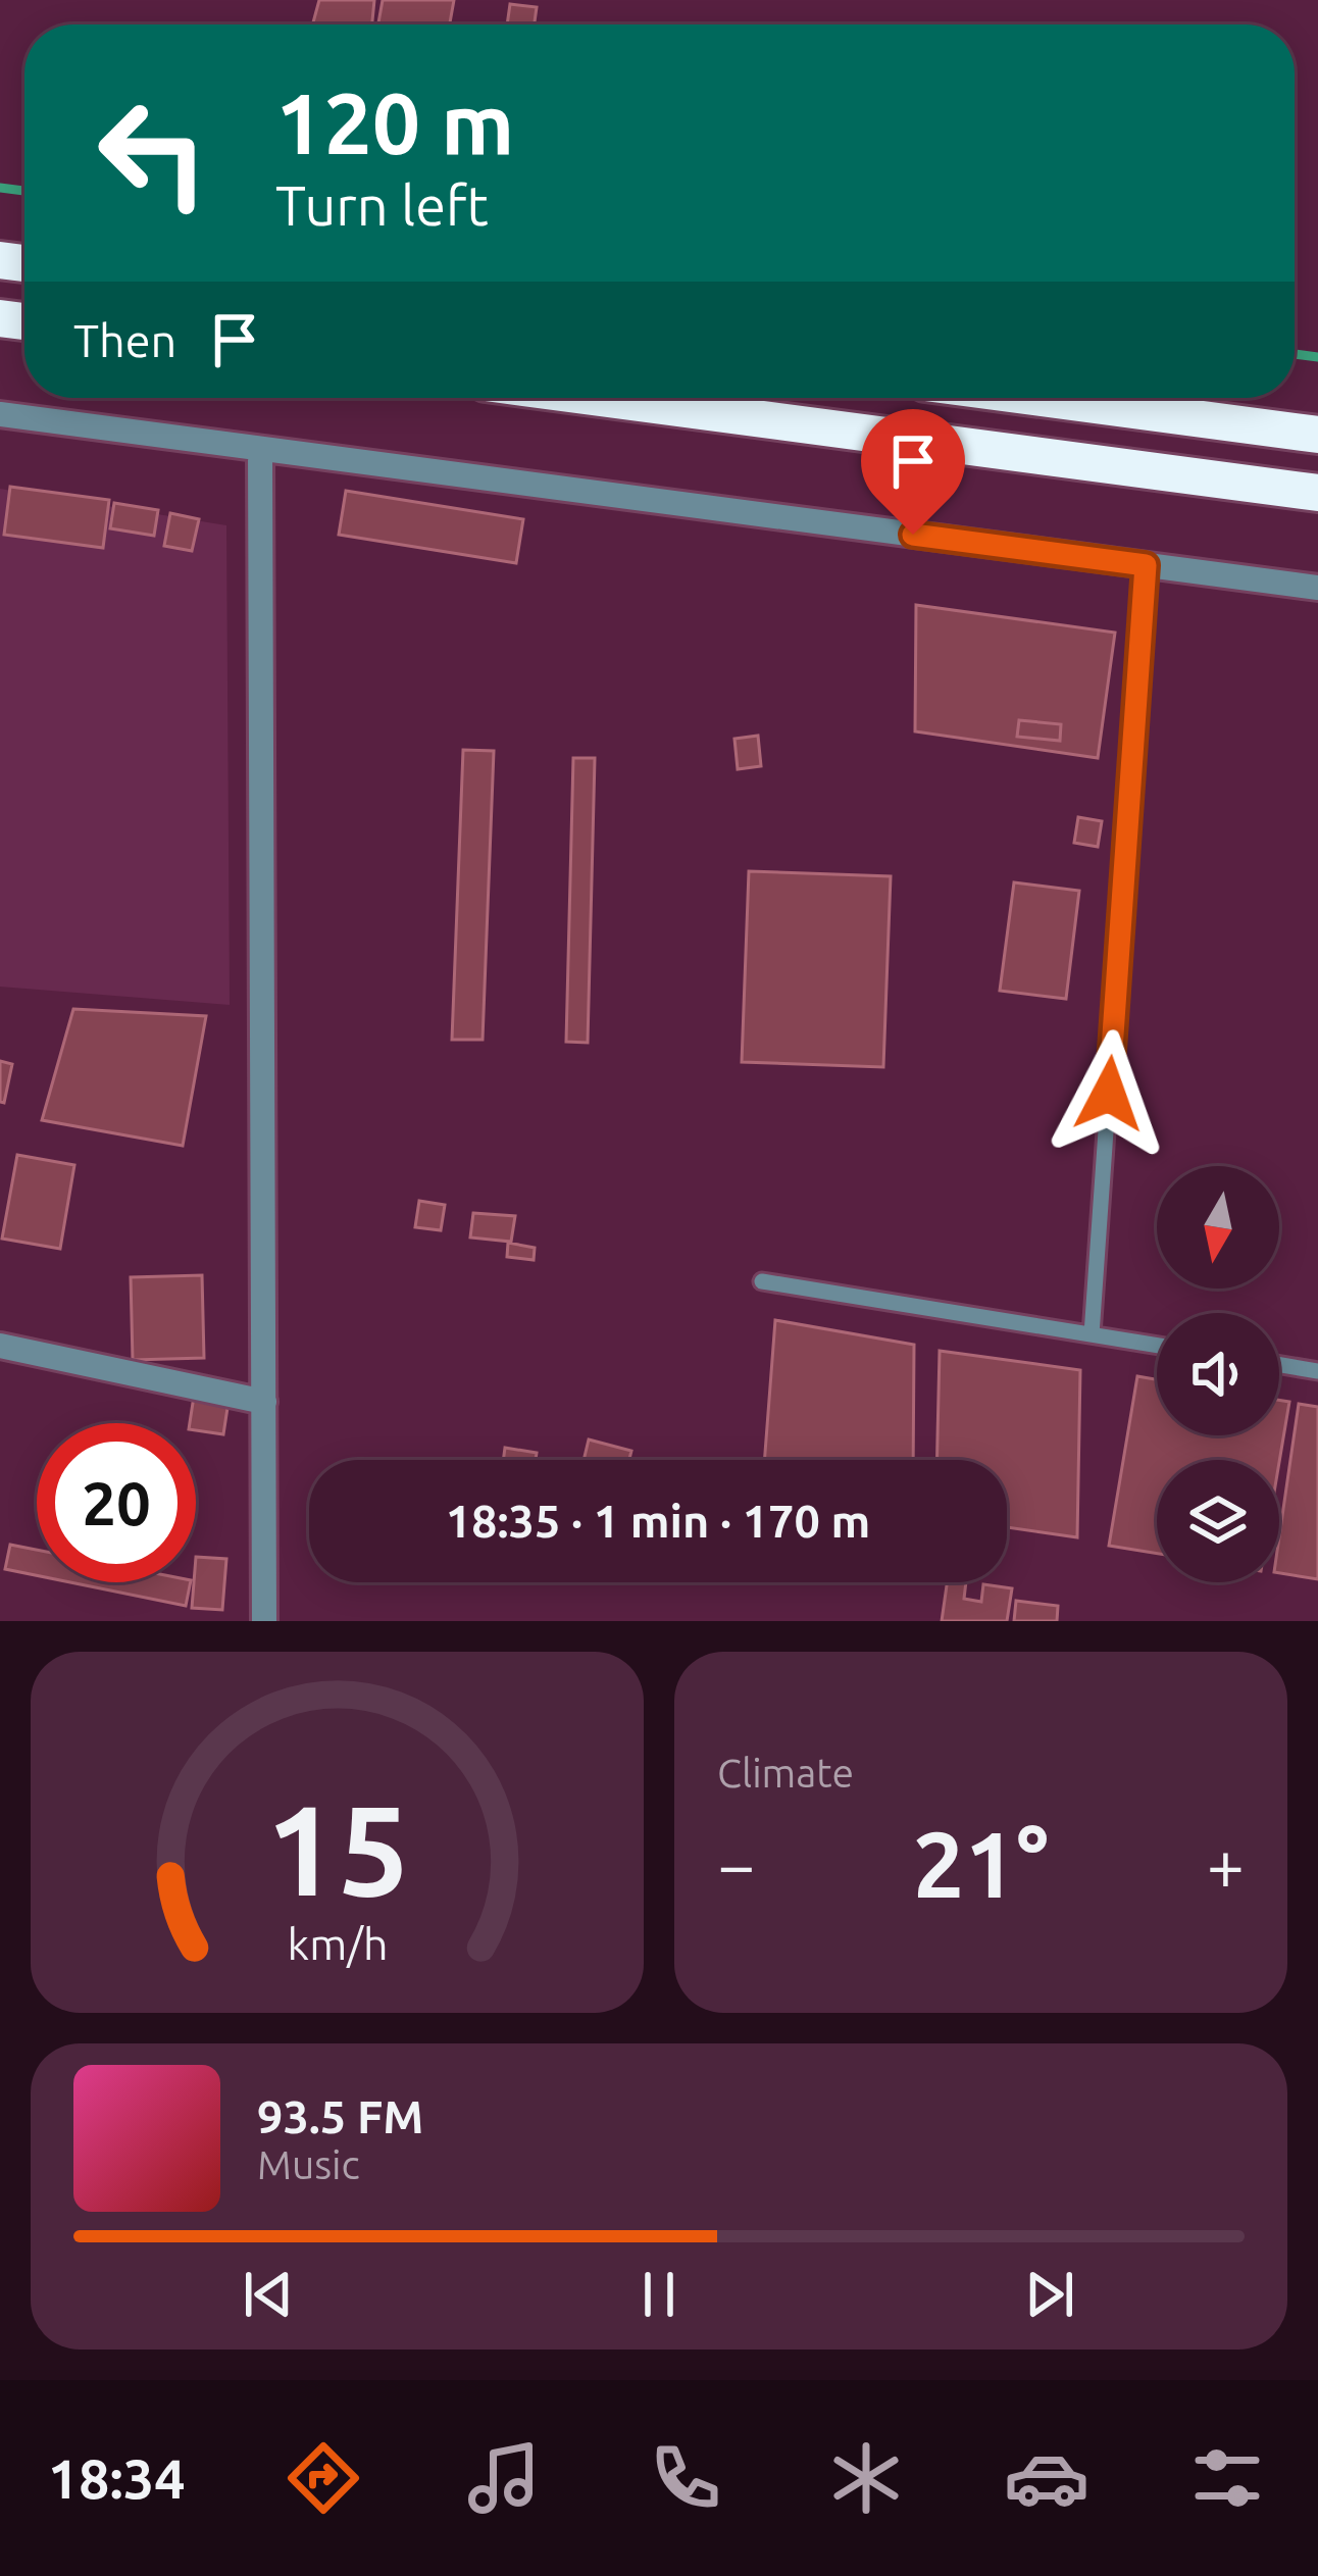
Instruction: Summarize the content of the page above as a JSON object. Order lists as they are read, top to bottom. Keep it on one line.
{"north":"bottom","page":{"turn":["120 m","Turn left"],"then":"Then","limit":"20","trip":"18:35 · 1 min · 170 m","tile":"Climate","heat":["−","21°","+"],"song":["93.5 FM","Music"],"tabs":"18:34","gauge":["15","km/h"]}}
